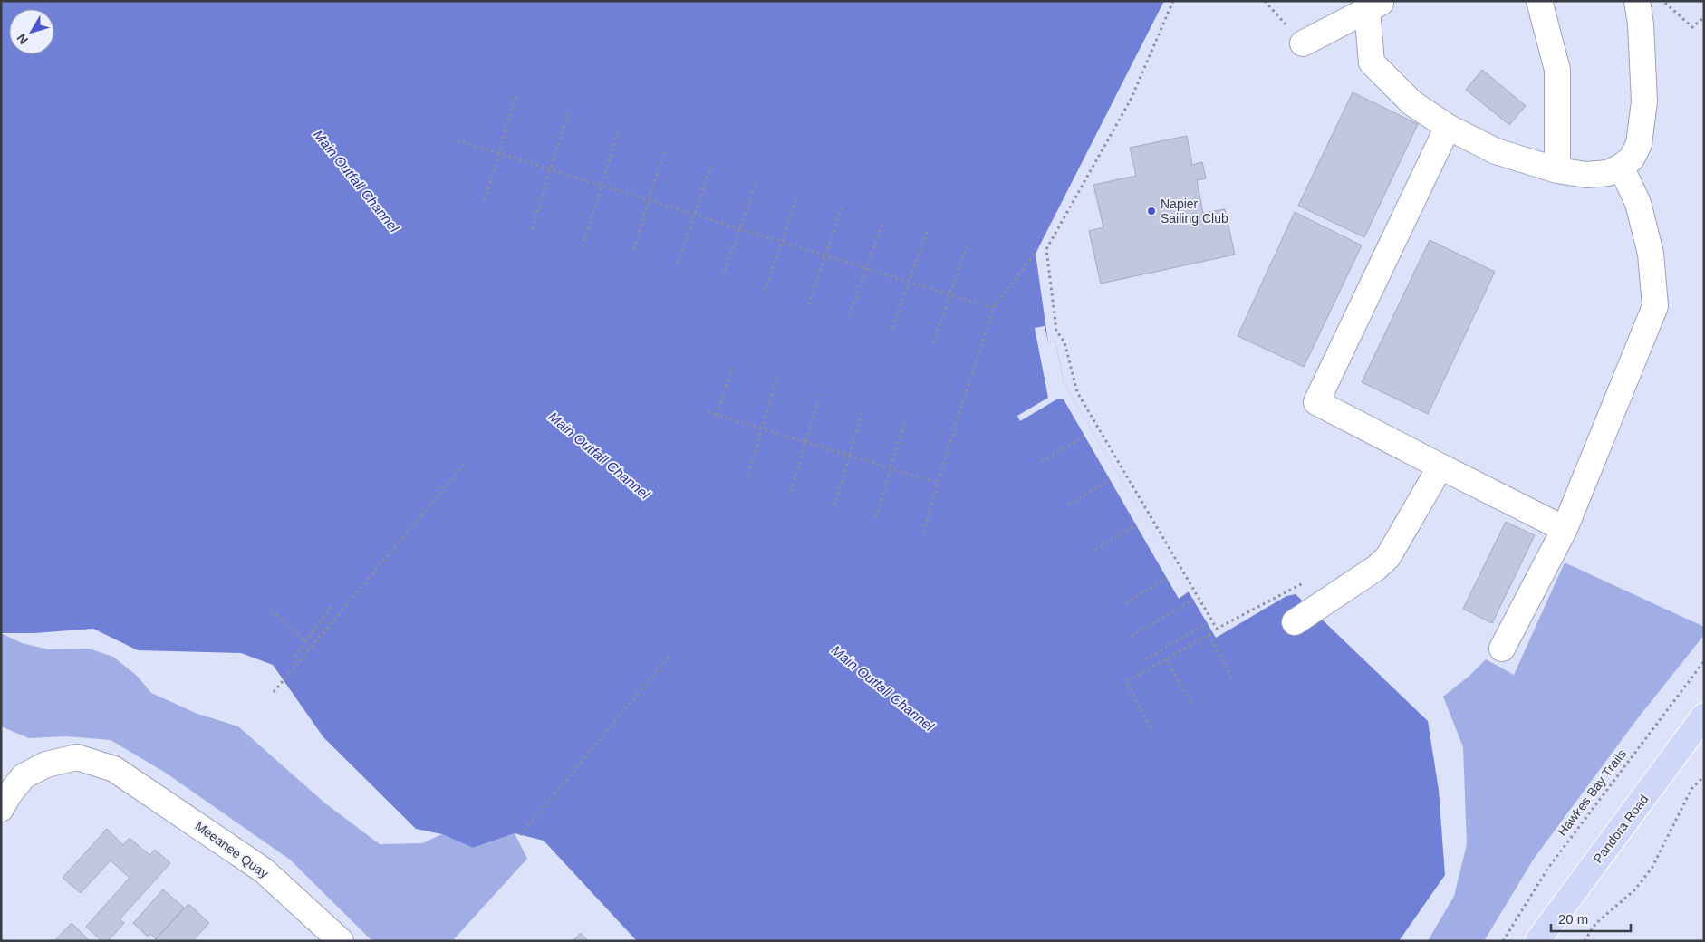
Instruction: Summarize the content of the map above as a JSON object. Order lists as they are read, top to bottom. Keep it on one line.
{"streets":{"main road":["Pandora Road"],"street":["Meeanee Quay"],"path":["Hawkes Bay Trails"]},"water":["Main Outfall Channel"],"places":["Napier Sailing Club"],"scale_bar":"20 m","north":"bottom left"}
